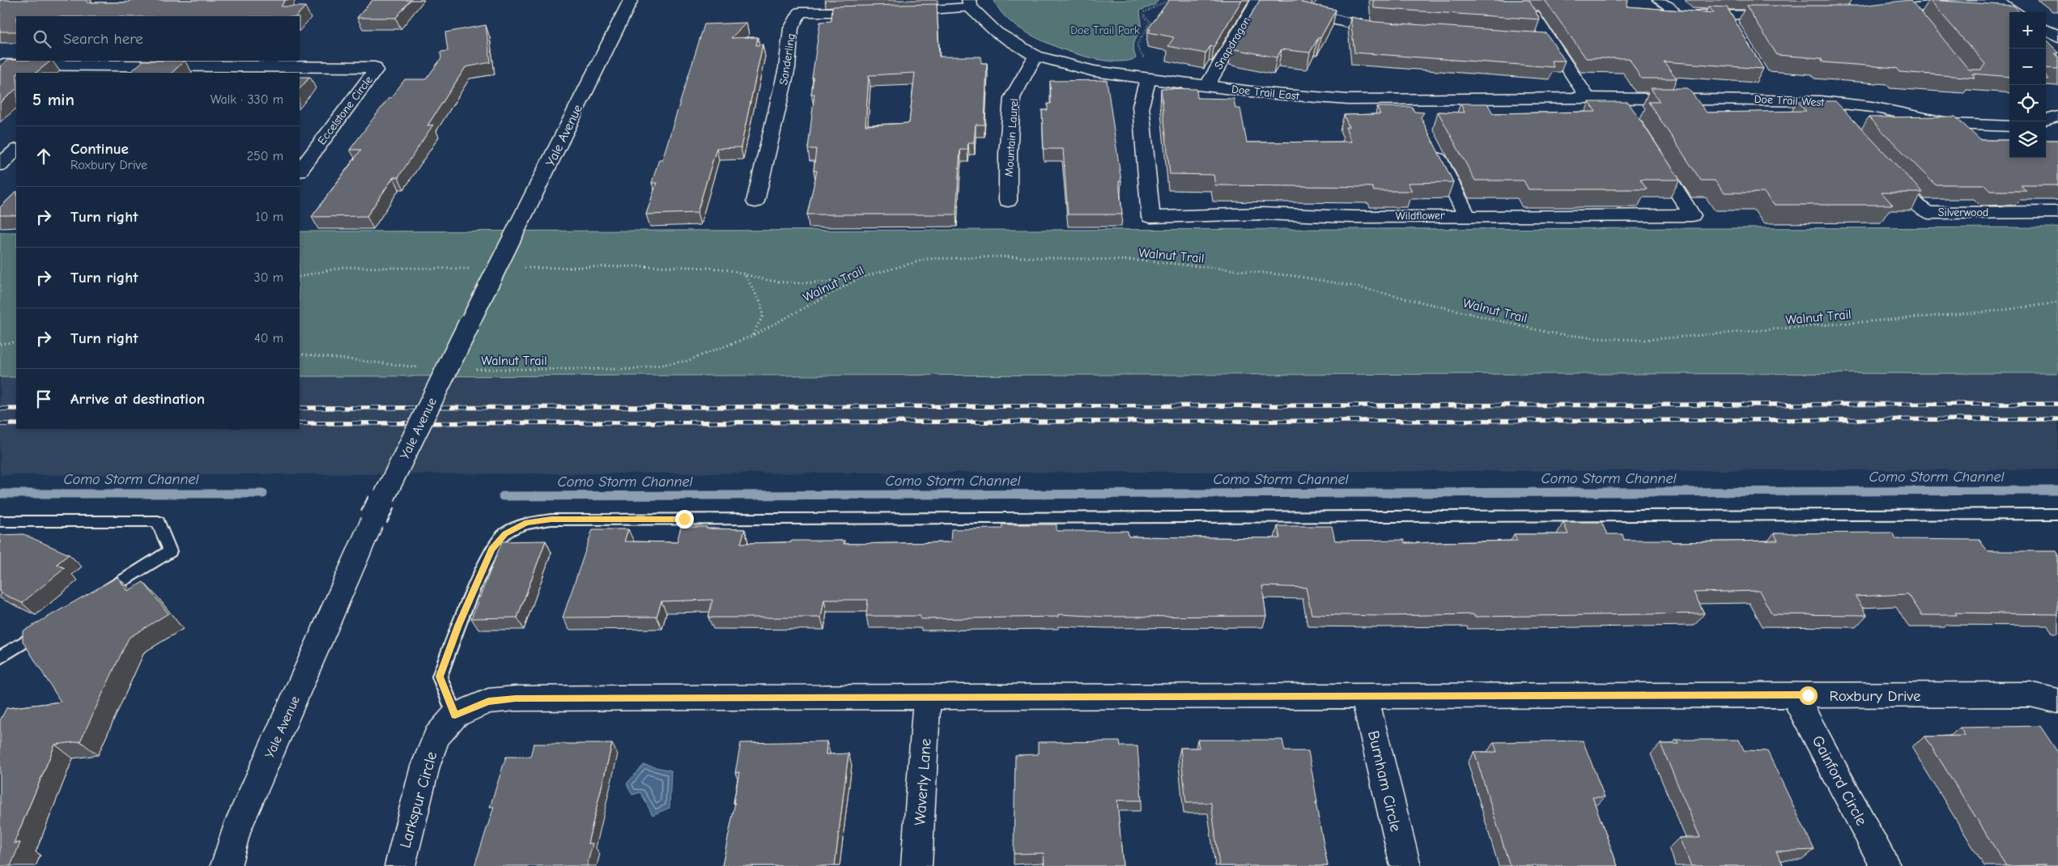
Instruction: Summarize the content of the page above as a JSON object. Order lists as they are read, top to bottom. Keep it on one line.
{"streets":{"street":["Snapdragon","Sanderling","Doe Trail East","Doe Trail West","Eccelstone Circle","Yale Avenue","Mountain Laurel","Silverwood","Wildflower","Roxbury Drive","Gainford Circle","Burnham Circle","Waverly Lane","Larkspur Circle"],"path":["Walnut Trail"]},"crossings":[["Snapdragon","Doe Trail East"],["Doe Trail East","Doe Trail West"],["Doe Trail East","Mountain Laurel"],["Doe Trail East","Wildflower"],["Roxbury Drive","Gainford Circle"],["Roxbury Drive","Burnham Circle"],["Roxbury Drive","Waverly Lane"],["Roxbury Drive","Larkspur Circle"]],"water":["Como Storm Channel"],"parks":["Doe Trail Park"],"page":{"map_buttons":["+","−"],"search":"Search here","heading":["5 min","Walk · 330 m"],"list":[["Continue","Roxbury Drive","250 m"],["Turn right","10 m"],["Turn right","30 m"],["Turn right","40 m"],"Arrive at destination"]}}
